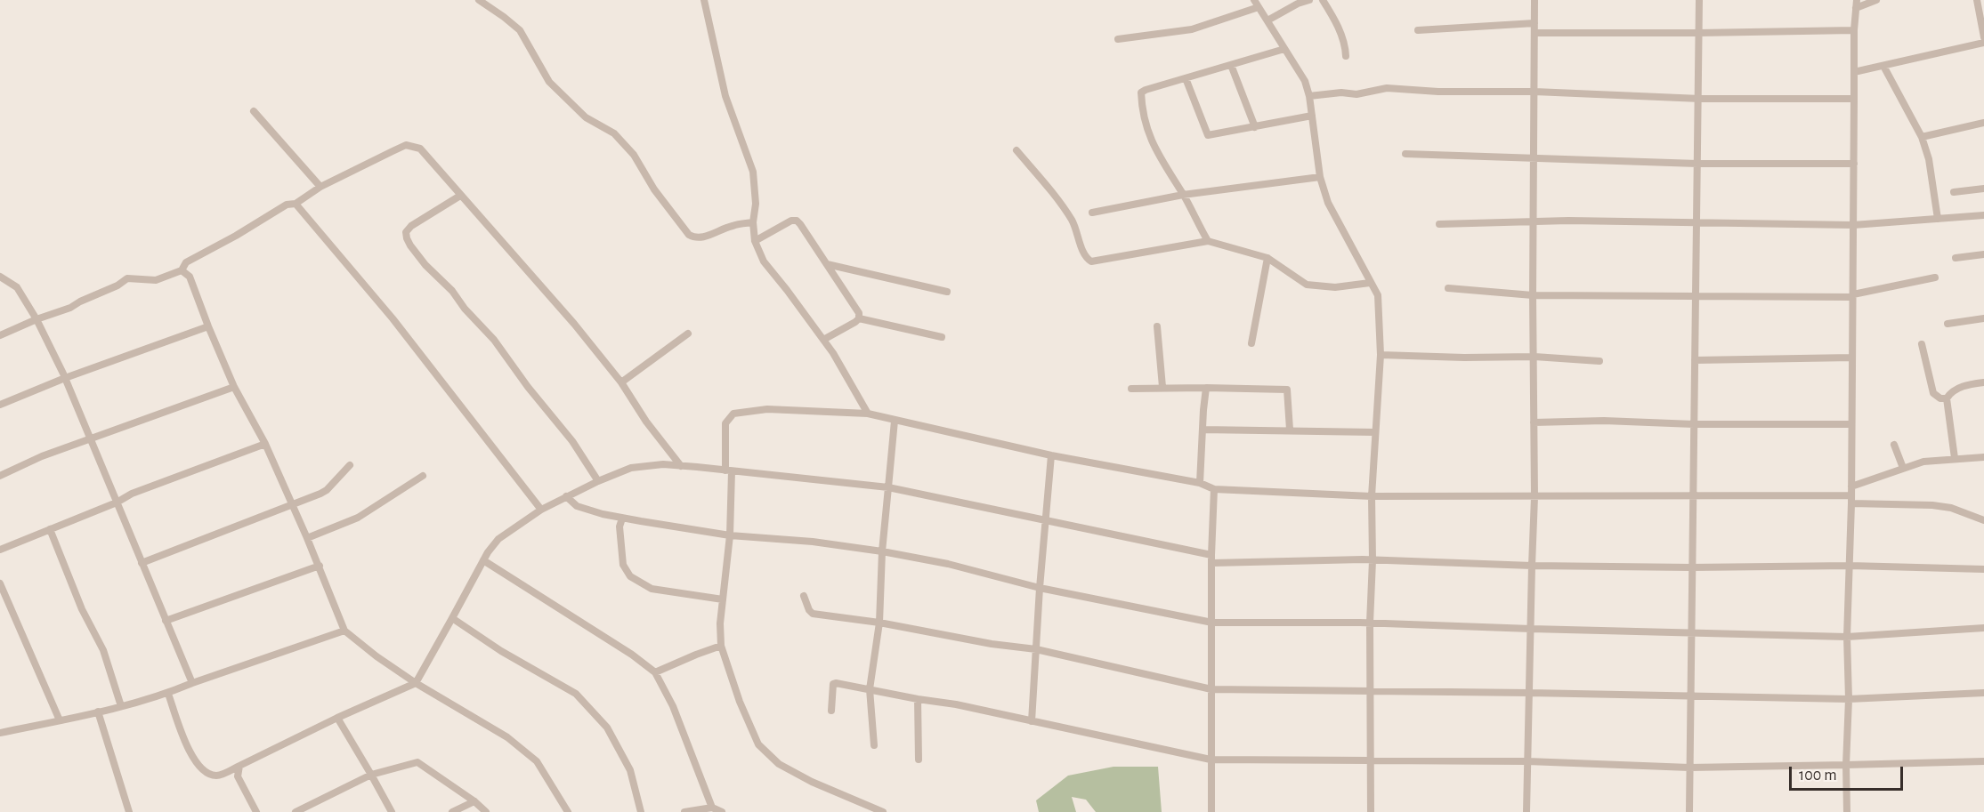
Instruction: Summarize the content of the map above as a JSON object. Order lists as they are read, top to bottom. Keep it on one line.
{"scale_bar":"100 m"}
